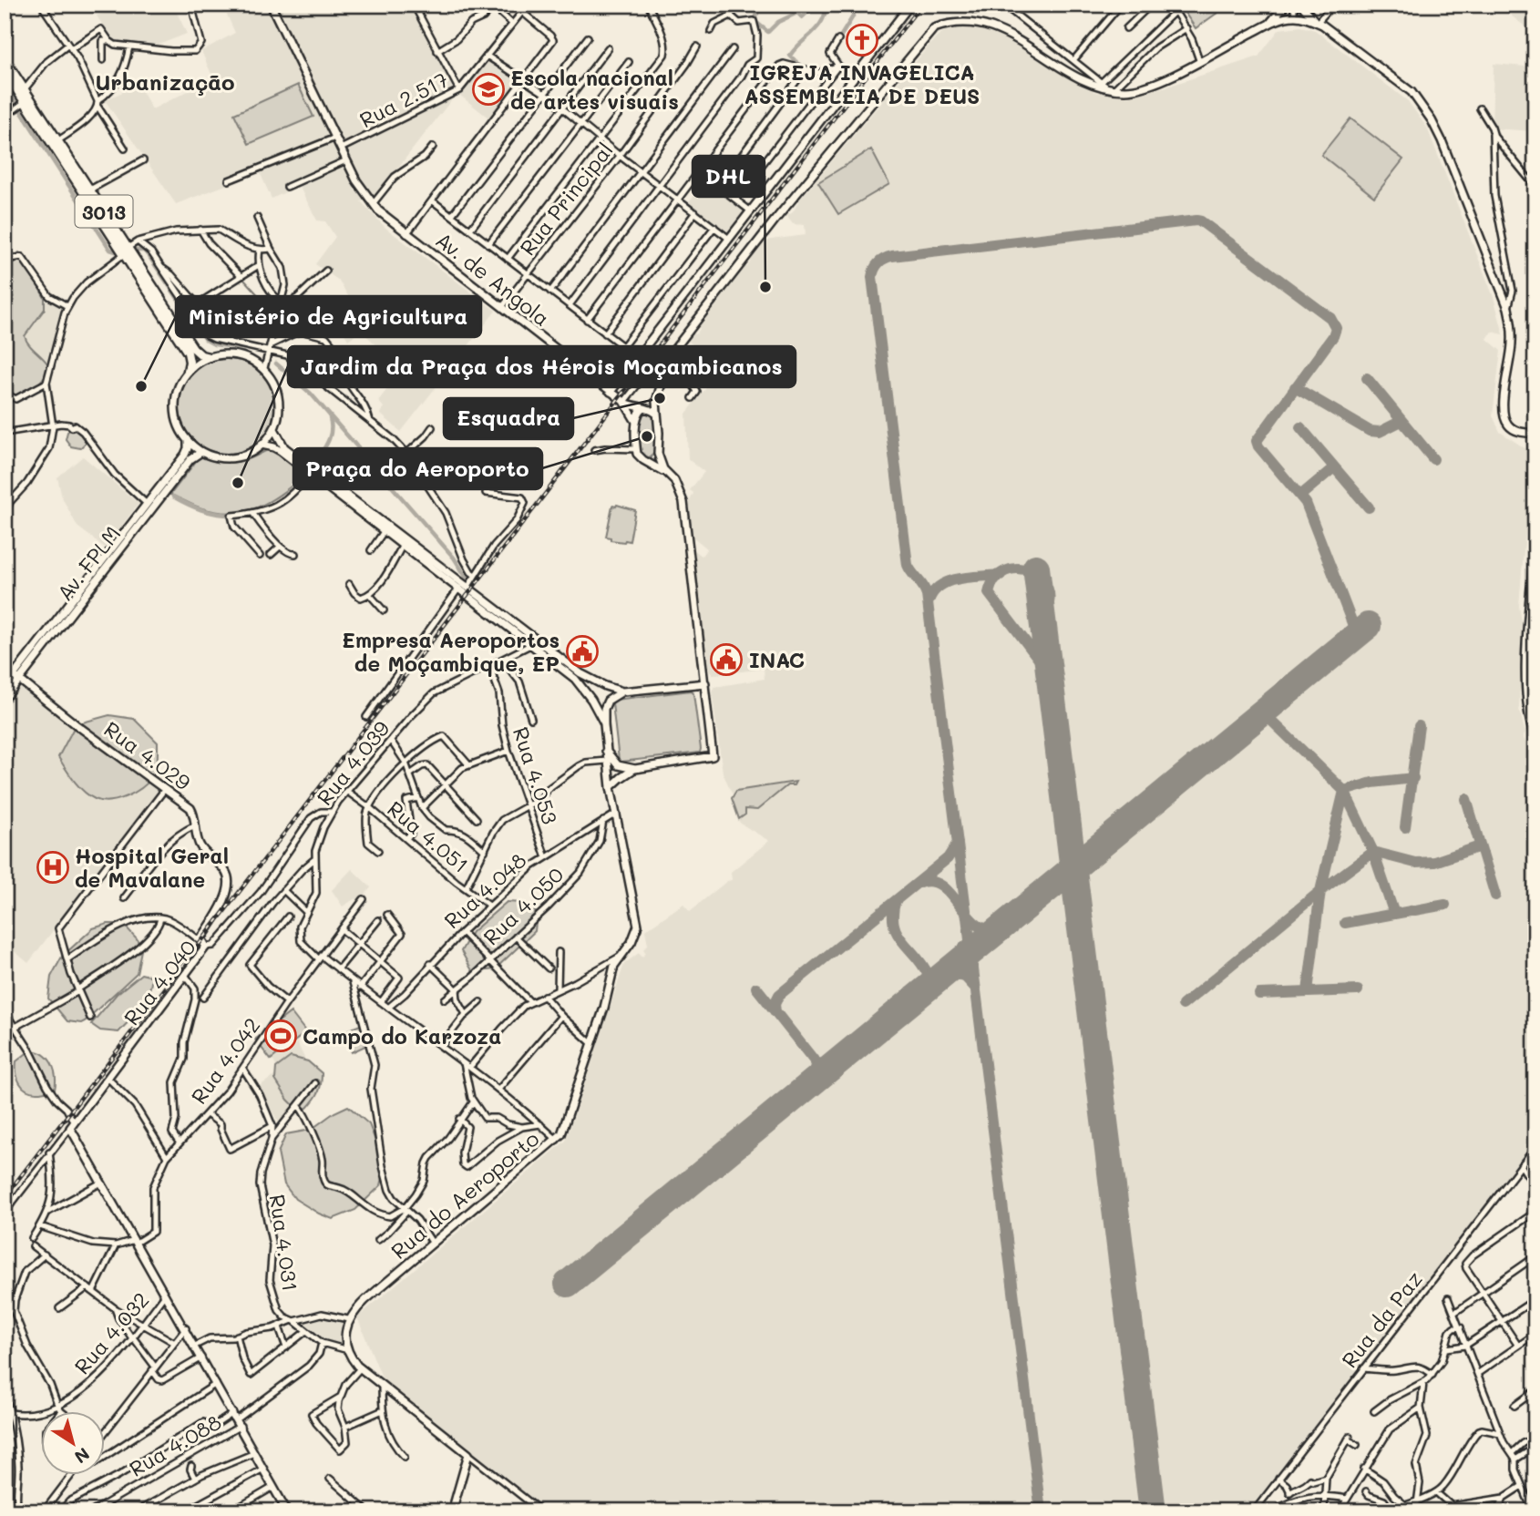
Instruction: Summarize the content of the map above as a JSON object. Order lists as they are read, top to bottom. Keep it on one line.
{"streets":{"main road":["3013","Av. de Angola","Av. FPLM","Rua 4.029","Rua 4.040","Rua do Aeroporto"],"street":["Rua 2.517","Rua Principal","Rua 4.039","Rua 4.053","Rua 4.051","Rua 4.048","Rua 4.050","Rua 4.042","Rua 4.031","Rua da Paz","Rua 4.032","Rua 4.088"]},"crossings":[["Rua 2.517","Av. de Angola"],["Rua Principal","Av. de Angola"],["Av. FPLM","Rua 4.029"],["Rua 4.029","Rua 4.040"],["Rua 4.039","Rua 4.053"],["Rua 4.039","Rua 4.051"],["Rua 4.039","Rua 4.048"],["Rua 4.039","Rua 4.040"],["Rua 4.039","Rua 4.042"],["Rua 4.039","Rua do Aeroporto"],["Rua 4.053","Rua 4.048"],["Rua 4.051","Rua 4.048"],["Rua 4.048","Rua 4.050"],["Rua 4.048","Rua do Aeroporto"],["Rua 4.042","Rua 4.031"]],"districts":["Urbanização"],"places":{"church":["IGREJA INVAGELICA ASSEMBLEIA DE DEUS"],"school or university":["Escola nacional de artes visuais"],"other":["DHL","Ministério de Agricultura","Esquadra","Praça do Aeroporto","Jardim da Praça dos Hérois Moçambicanos"],"public building":["Empresa Aeroportos de Moçambique, EP","INAC"],"hospital":["Hospital Geral de Mavalane"],"sports":["Campo do Karzoza"]},"north":"bottom right"}
